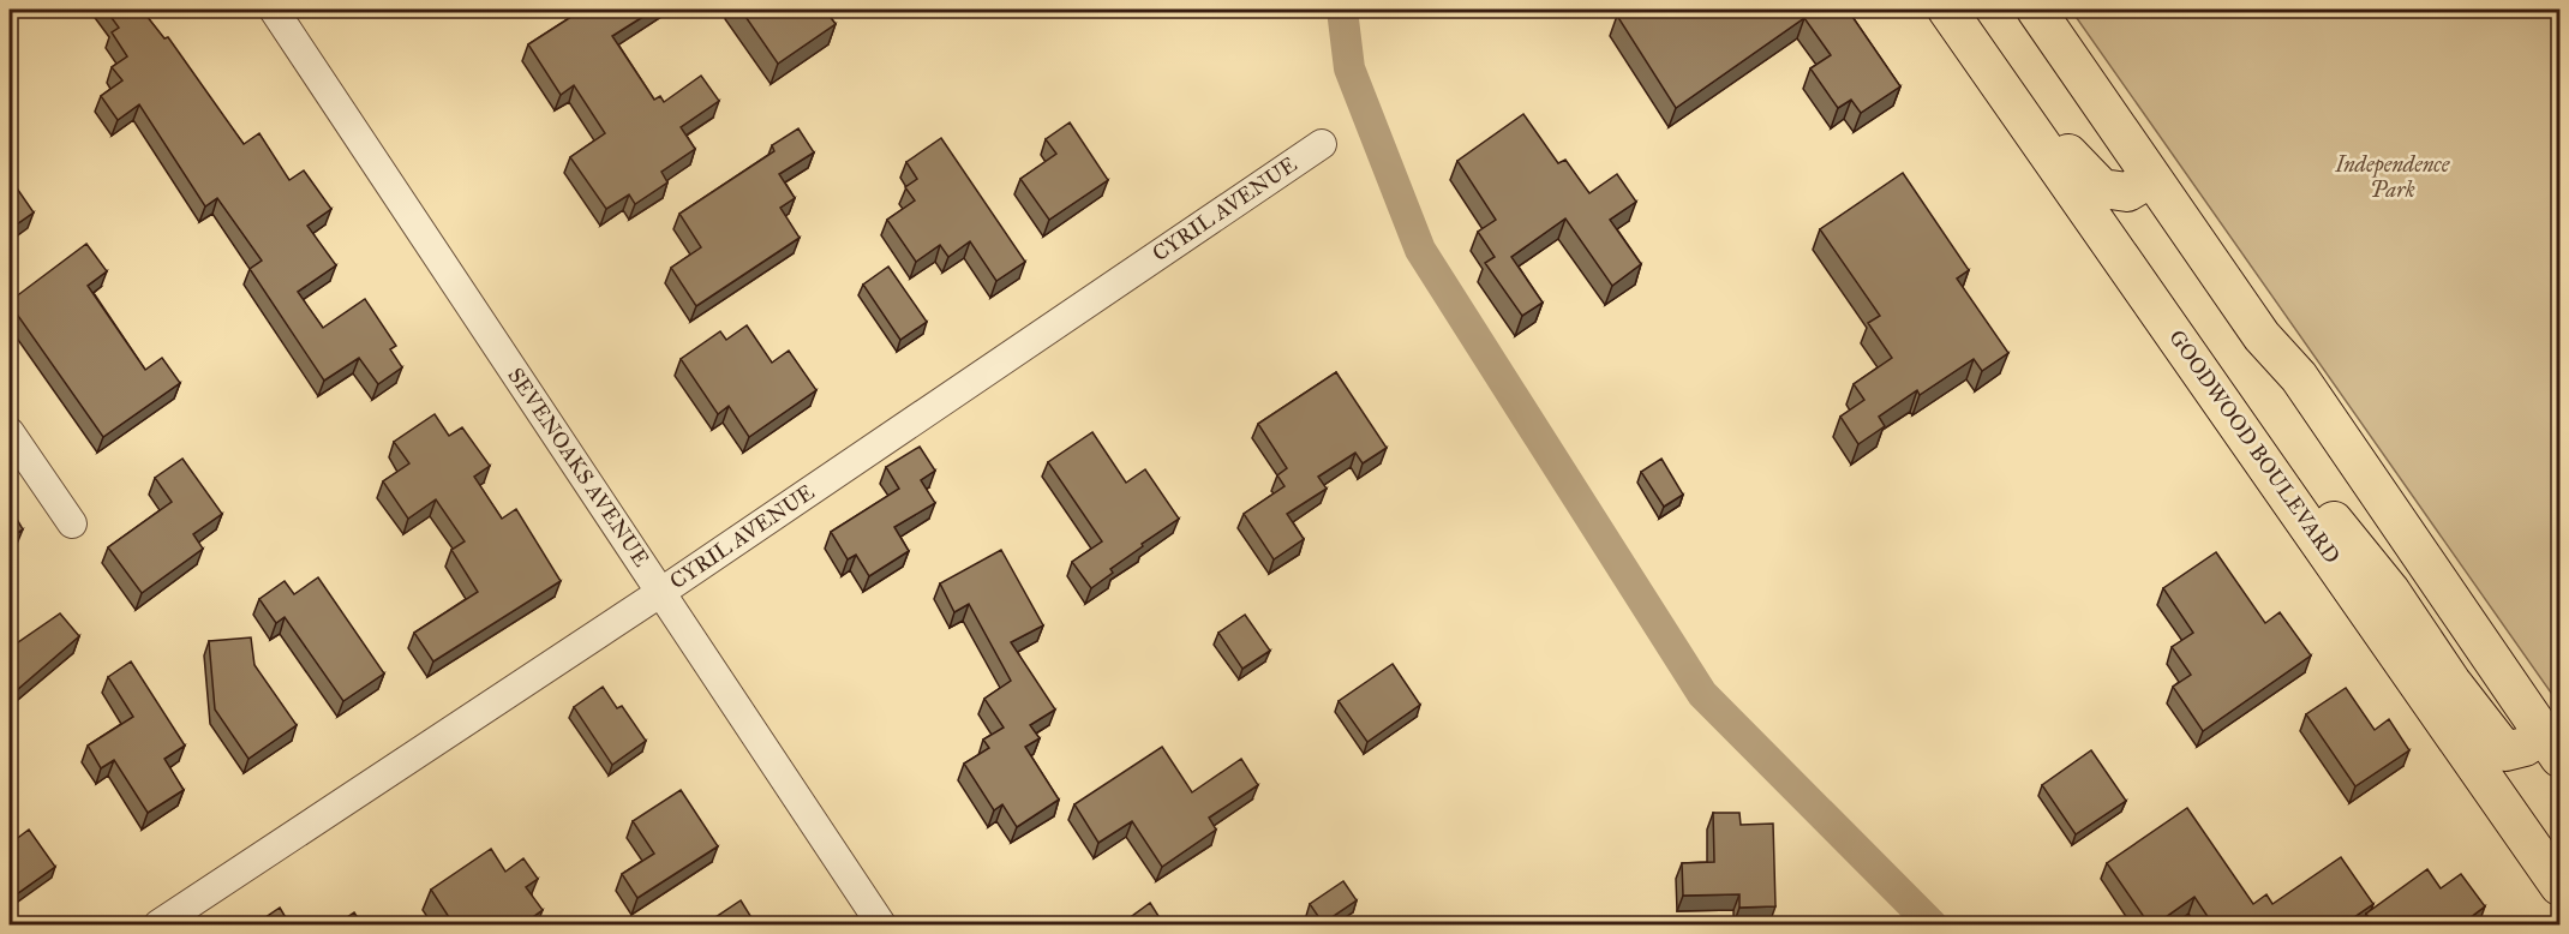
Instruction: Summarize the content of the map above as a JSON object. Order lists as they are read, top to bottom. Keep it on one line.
{"streets":{"main road":["GOODWOOD BOULEVARD"],"street":["CYRIL AVENUE","SEVENOAKS AVENUE"]},"crossings":[["CYRIL AVENUE","SEVENOAKS AVENUE"]],"parks":["Independence Park"]}
